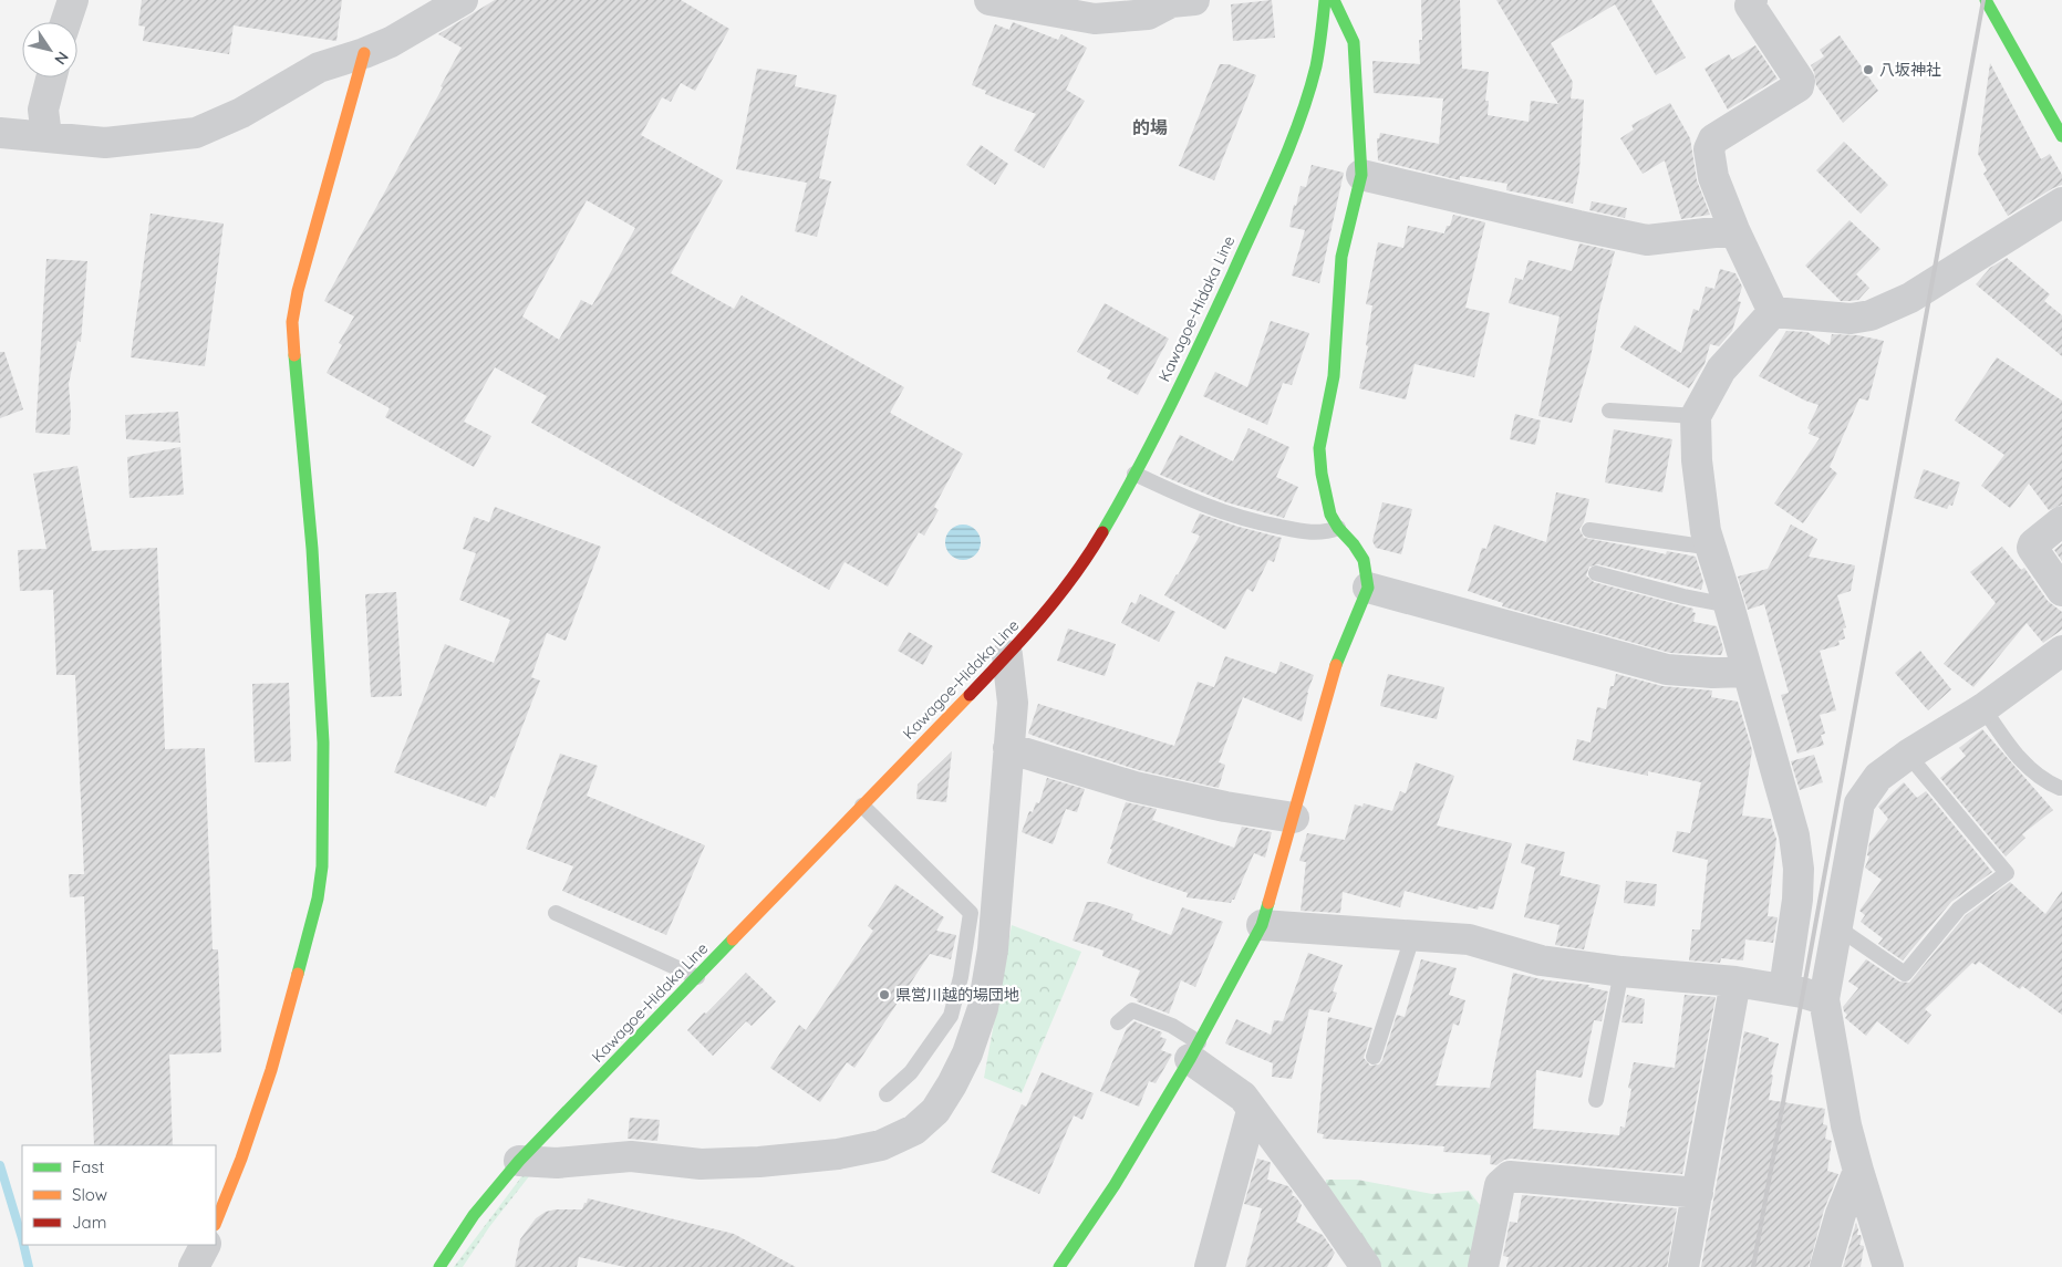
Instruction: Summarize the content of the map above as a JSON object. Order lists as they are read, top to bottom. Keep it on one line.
{"streets":{"street":["Kawagoe-Hidaka Line"]},"districts":["的場"],"places":["八坂神社","県営川越的場団地"],"legend":["Fast","Slow","Jam"],"north":"bottom right"}
